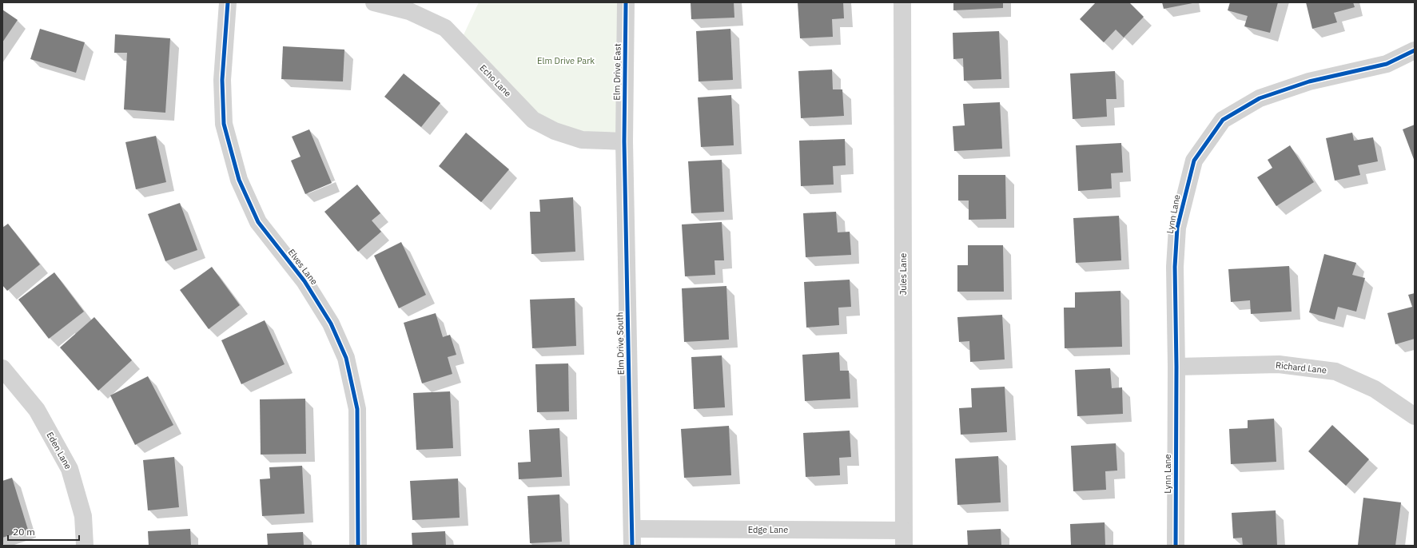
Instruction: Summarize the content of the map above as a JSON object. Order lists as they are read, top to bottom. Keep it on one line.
{"streets":{"street":["Elm Drive East","Echo Lane","Lynn Lane","Elves Lane","Jules Lane","Elm Drive South","Richard Lane","Eden Lane","Edge Lane"]},"crossings":[["Elm Drive East","Echo Lane"],["Elm Drive East","Elm Drive South"],["Echo Lane","Elm Drive South"],["Lynn Lane","Richard Lane"],["Jules Lane","Edge Lane"],["Elm Drive South","Edge Lane"]],"parks":["Elm Drive Park"],"scale_bar":"20 m"}
